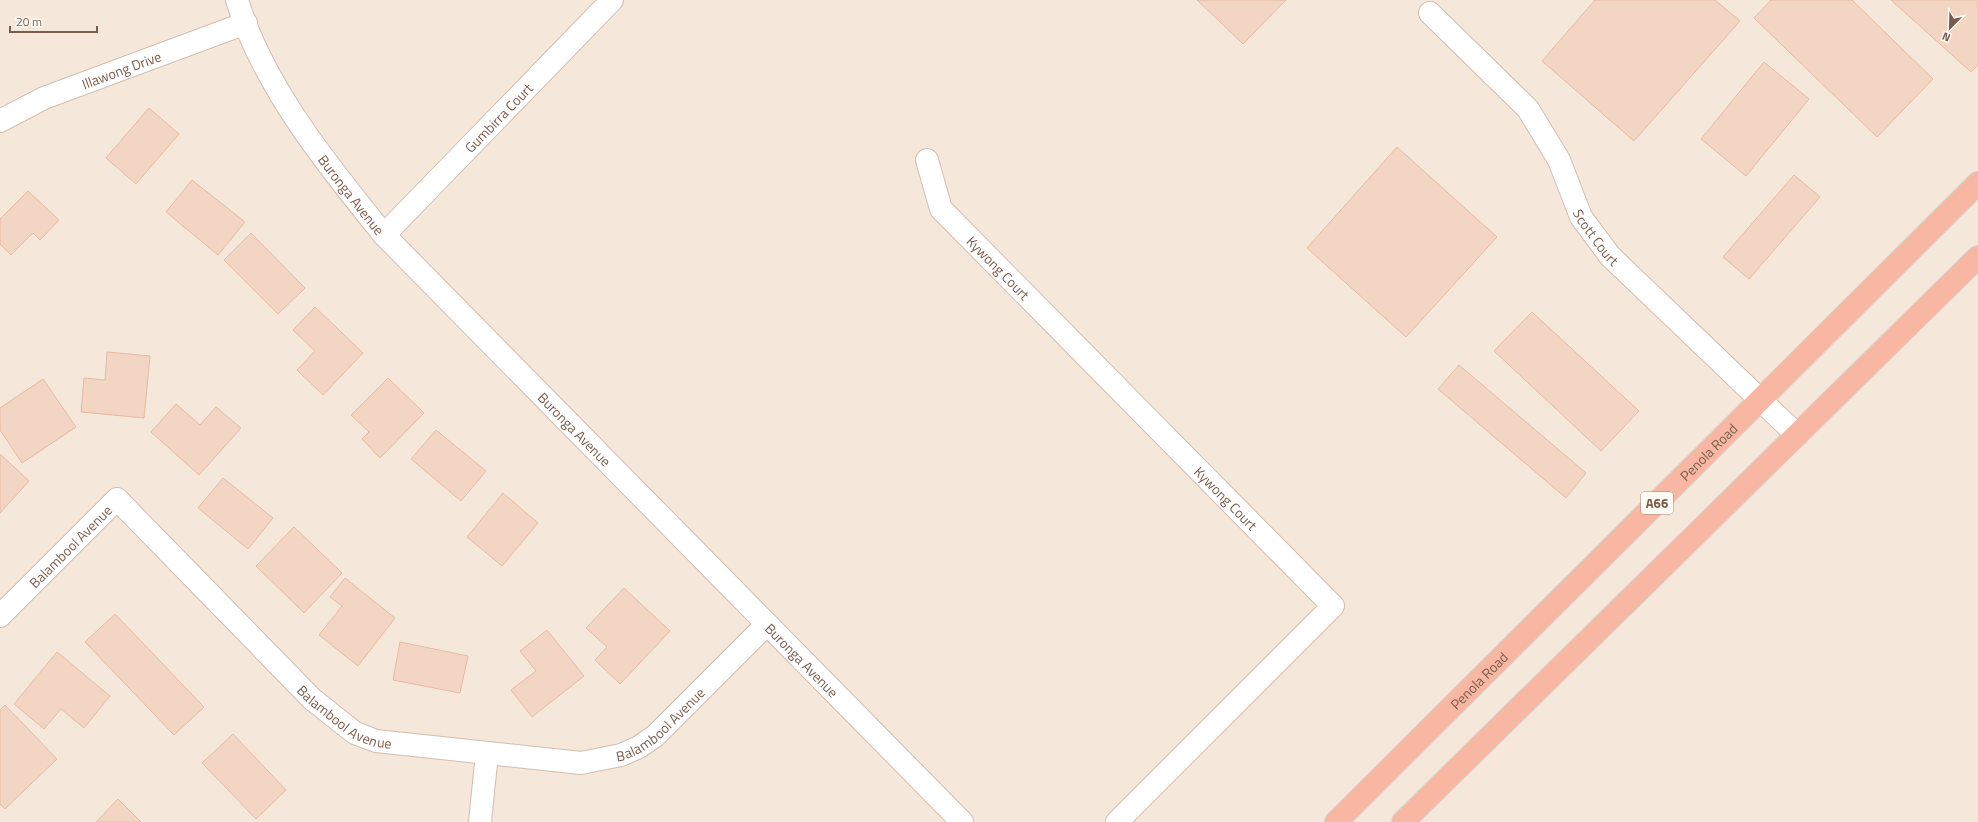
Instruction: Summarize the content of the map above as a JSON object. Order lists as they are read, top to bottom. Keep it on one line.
{"streets":{"highway":["Penola Road","A66"],"street":["Illawong Drive","Gumbirra Court","Buronga Avenue","Scott Court","Kywong Court","Balambool Avenue"]},"crossings":[["Illawong Drive","Buronga Avenue"],["Gumbirra Court","Buronga Avenue"],["Buronga Avenue","Balambool Avenue"],["Scott Court","Penola Road"]],"scale_bar":"20 m","north":"bottom left"}
